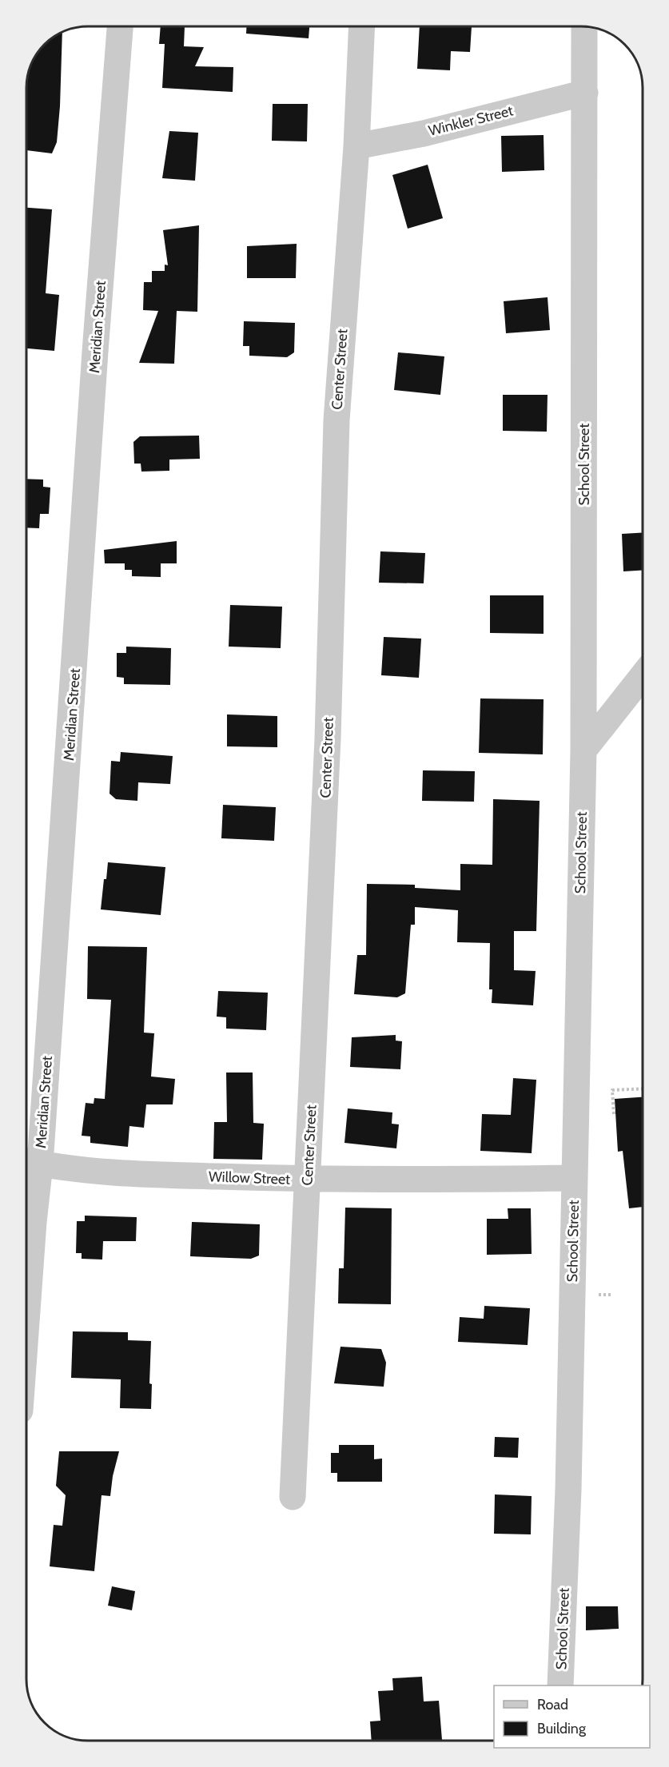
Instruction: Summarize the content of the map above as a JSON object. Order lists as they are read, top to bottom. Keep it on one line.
{"streets":{"street":["Winkler Street","Meridian Street","Center Street","School Street","Willow Street"]},"crossings":[["Winkler Street","Center Street"],["Winkler Street","School Street"],["Meridian Street","Willow Street"],["Center Street","Willow Street"],["School Street","Willow Street"]],"legend":["Road","Building"]}
